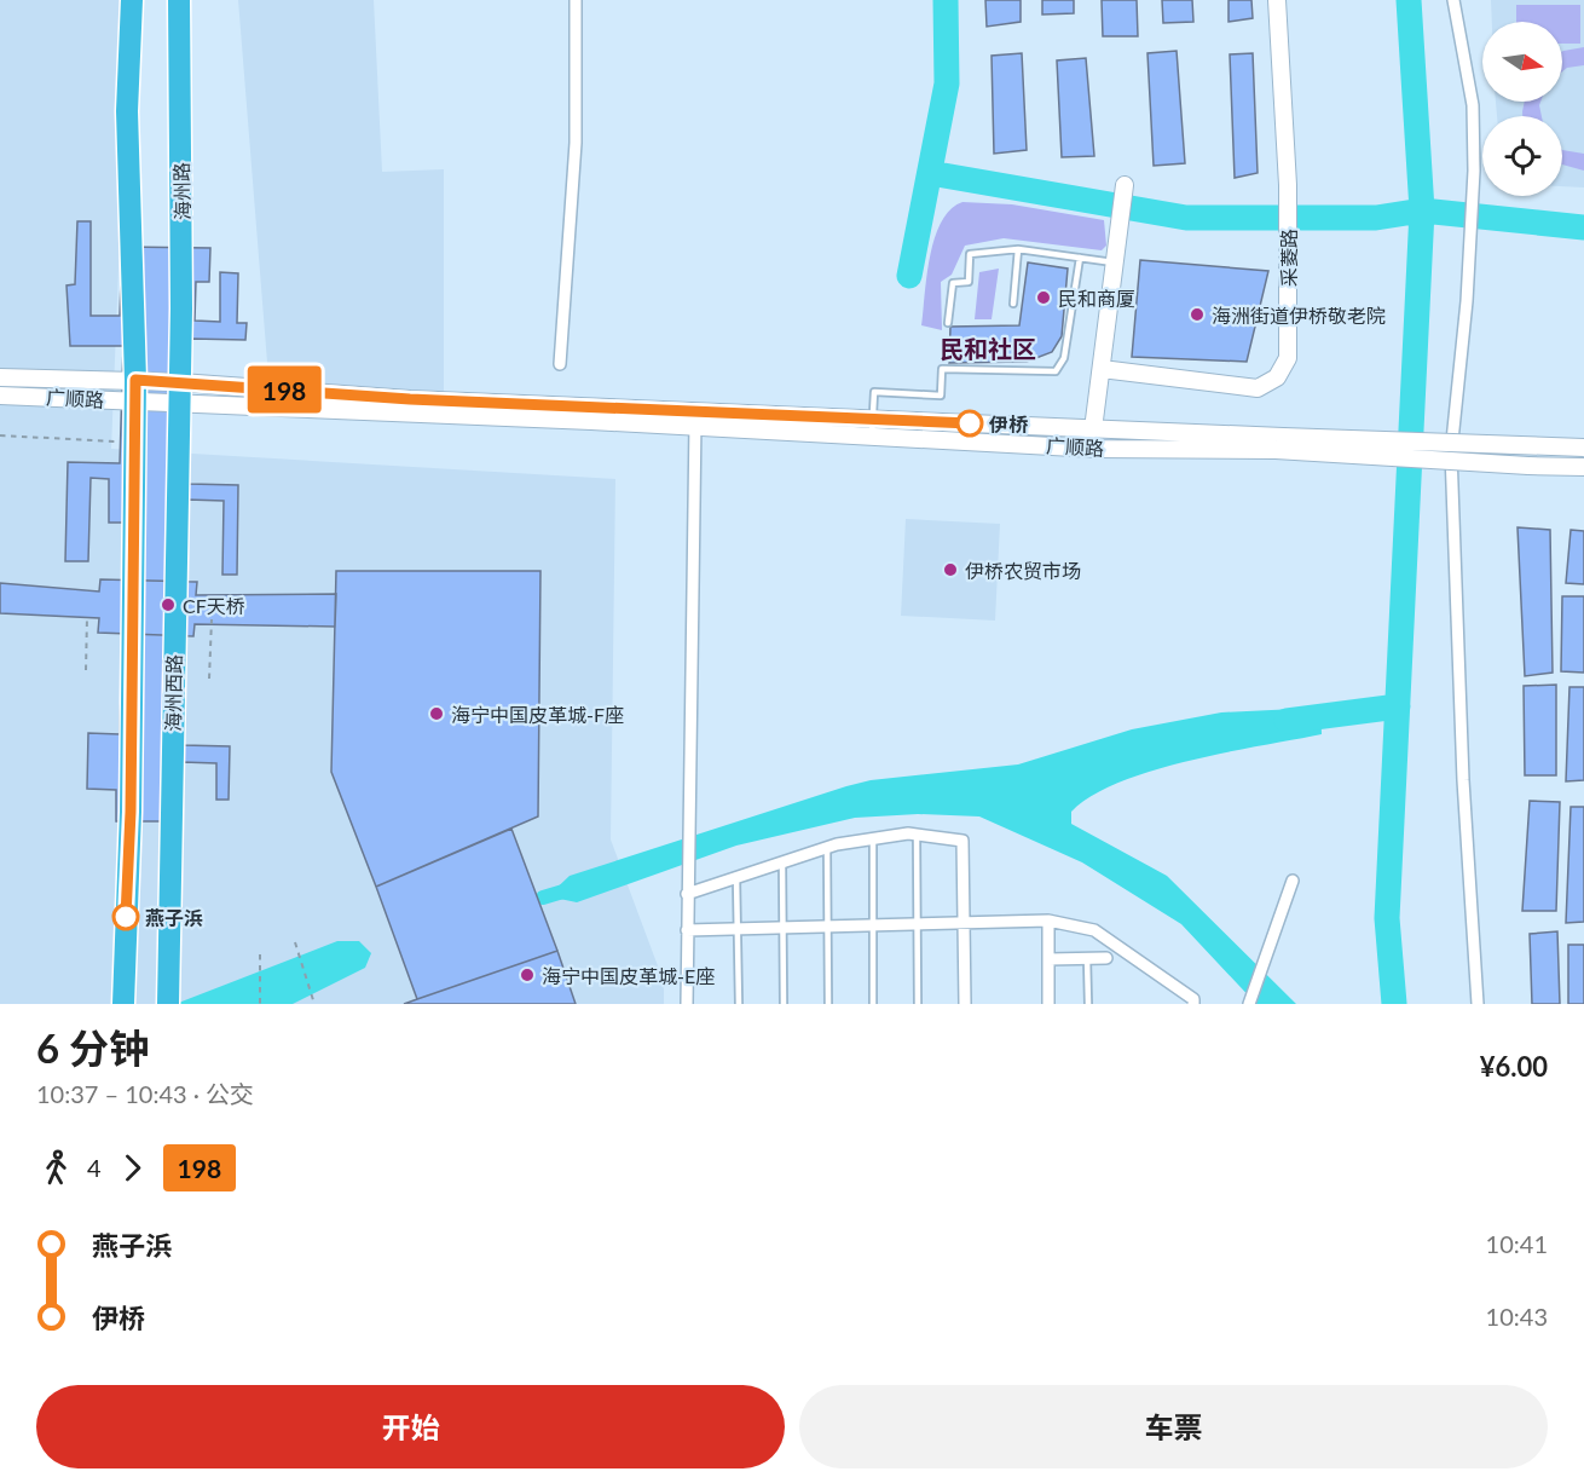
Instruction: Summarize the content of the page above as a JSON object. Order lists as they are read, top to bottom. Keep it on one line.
{"streets":{"highway":["海州路","海州西路"],"main road":["采菱路","广顺路"]},"crossings":[["海州路","广顺路"],["海州路","海州西路"],["广顺路","海州西路"]],"districts":["民和社区"],"places":["民和商厦","海洲街道伊桥敬老院","伊桥","伊桥农贸市场","CF天桥","海宁中国皮革城-F座","燕子浜","海宁中国皮革城-E座"],"lines":["bus line 198"],"north":"right","page":{"on_map":"198","heading":["6 分钟","10:37 – 10:43 · 公交","¥6.00"],"legs":["4","198"],"list":[{"name":"燕子浜","value":"10:41"},{"name":"伊桥","value":"10:43"}],"buttons":["开始","车票"]}}
